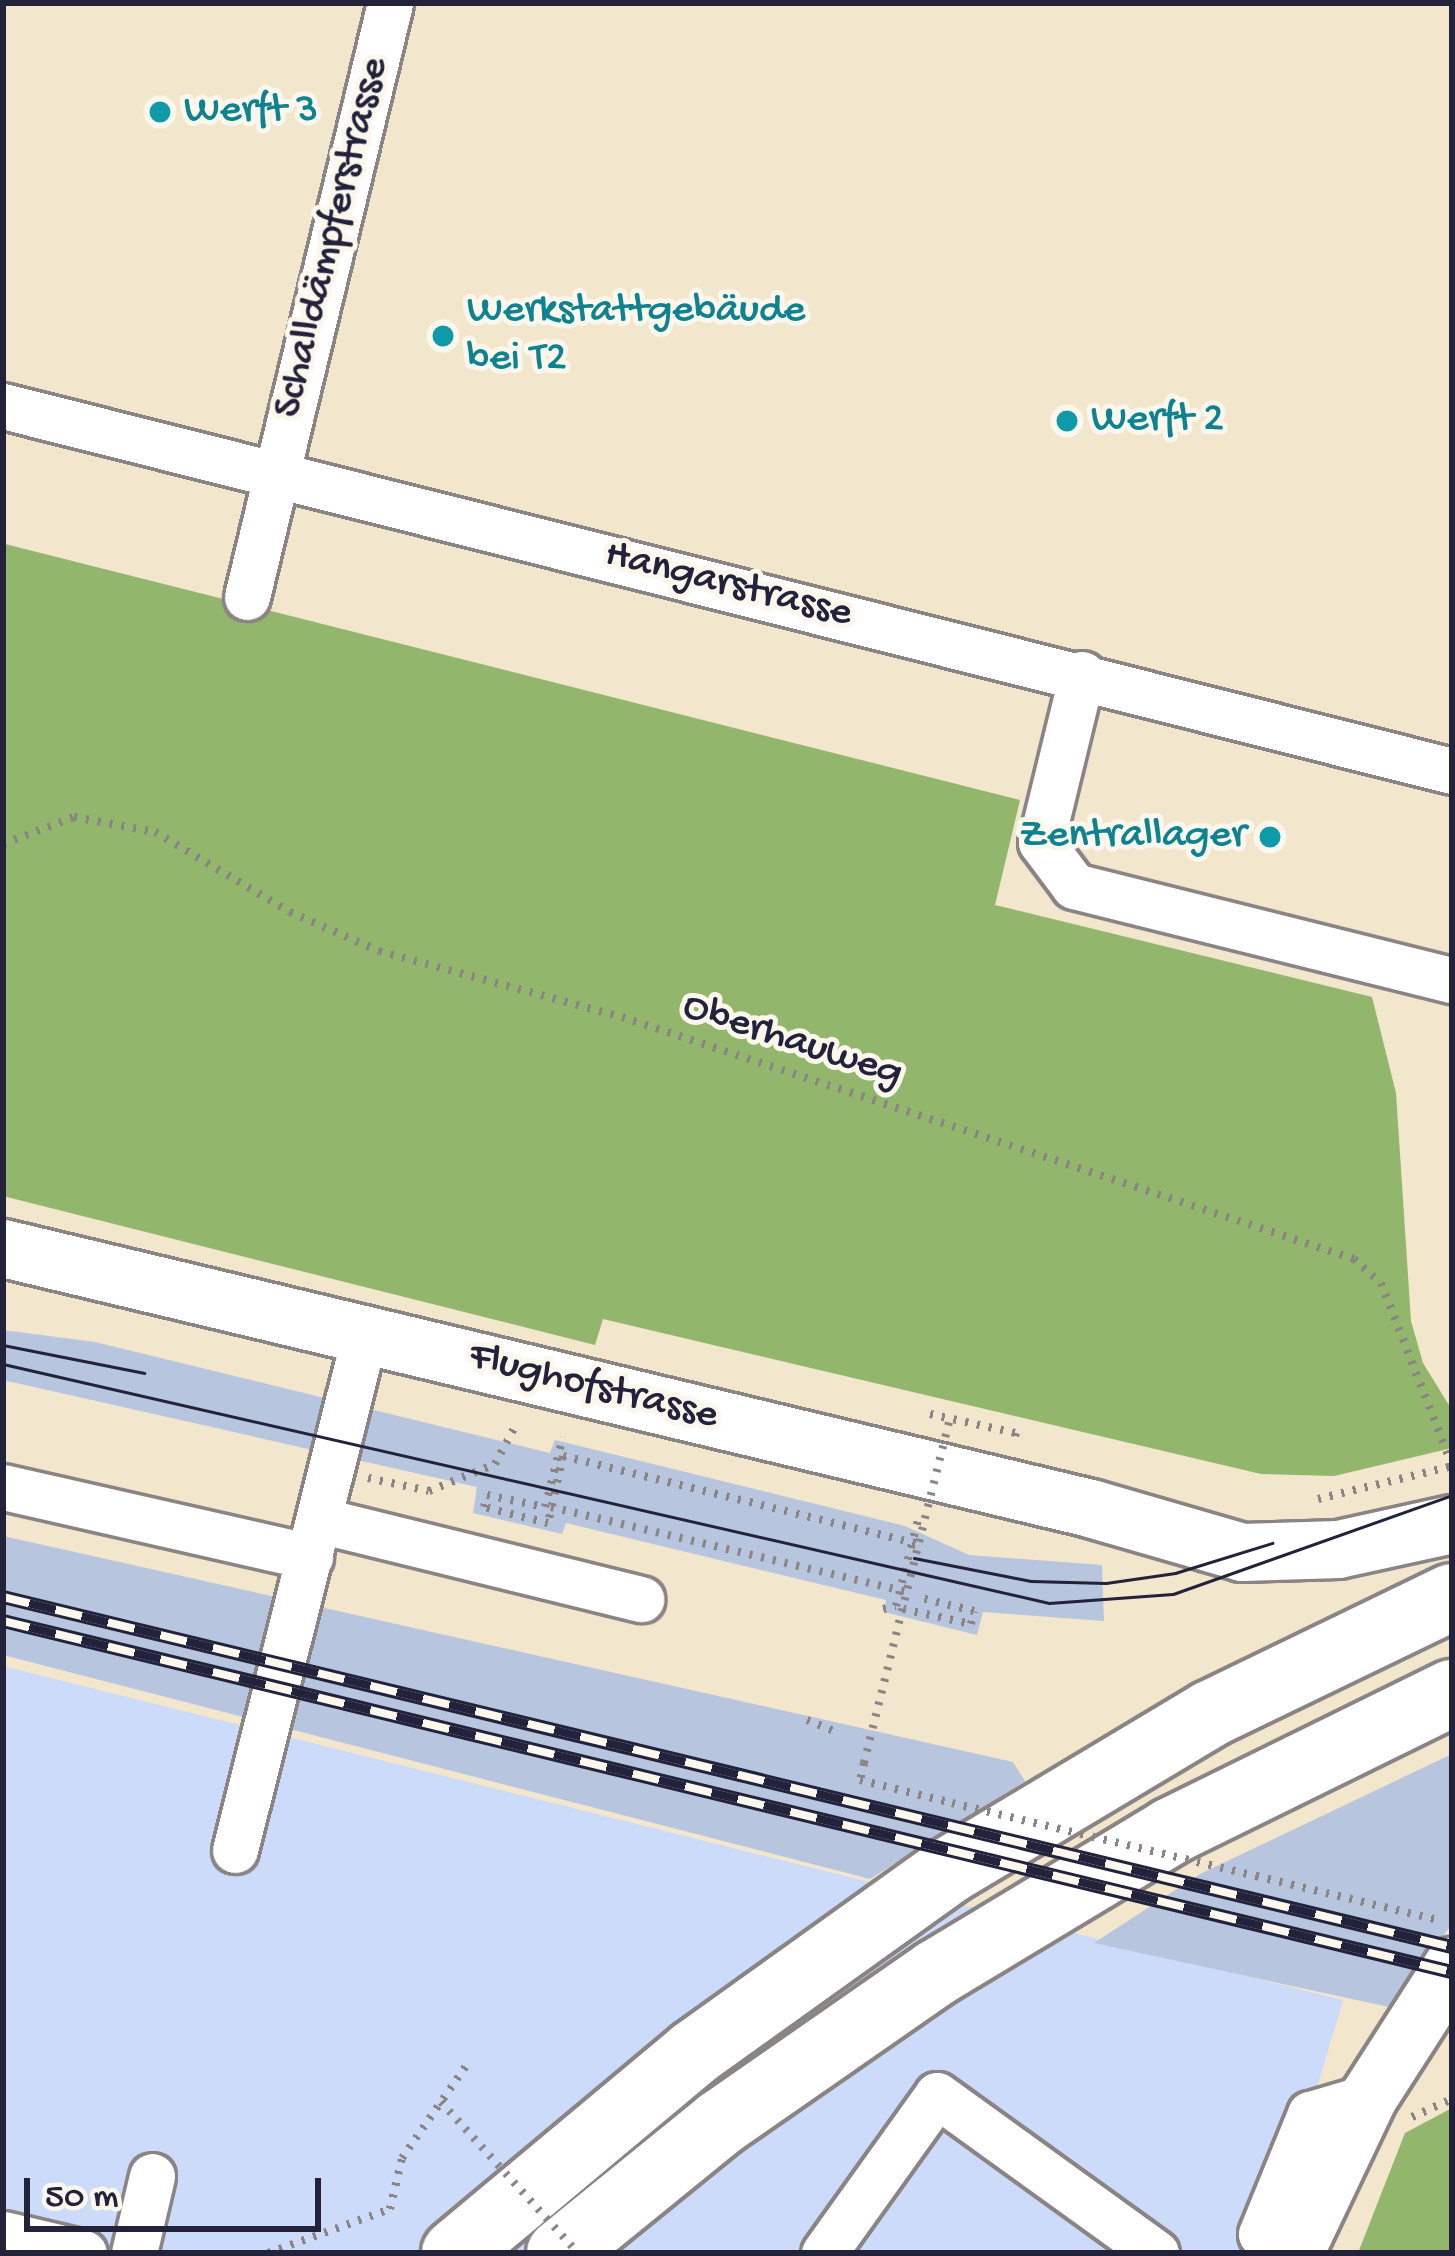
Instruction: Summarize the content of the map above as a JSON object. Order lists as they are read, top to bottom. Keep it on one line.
{"streets":{"main road":["Flughofstrasse"],"street":["Schalldämpferstrasse","Hangarstrasse"],"path":["Oberhauweg"]},"crossings":[["Schalldämpferstrasse","Hangarstrasse"]],"places":["Werft 3","Werkstattgebäude bei T2","Werft 2","Zentrallager"],"scale_bar":"50 m"}
